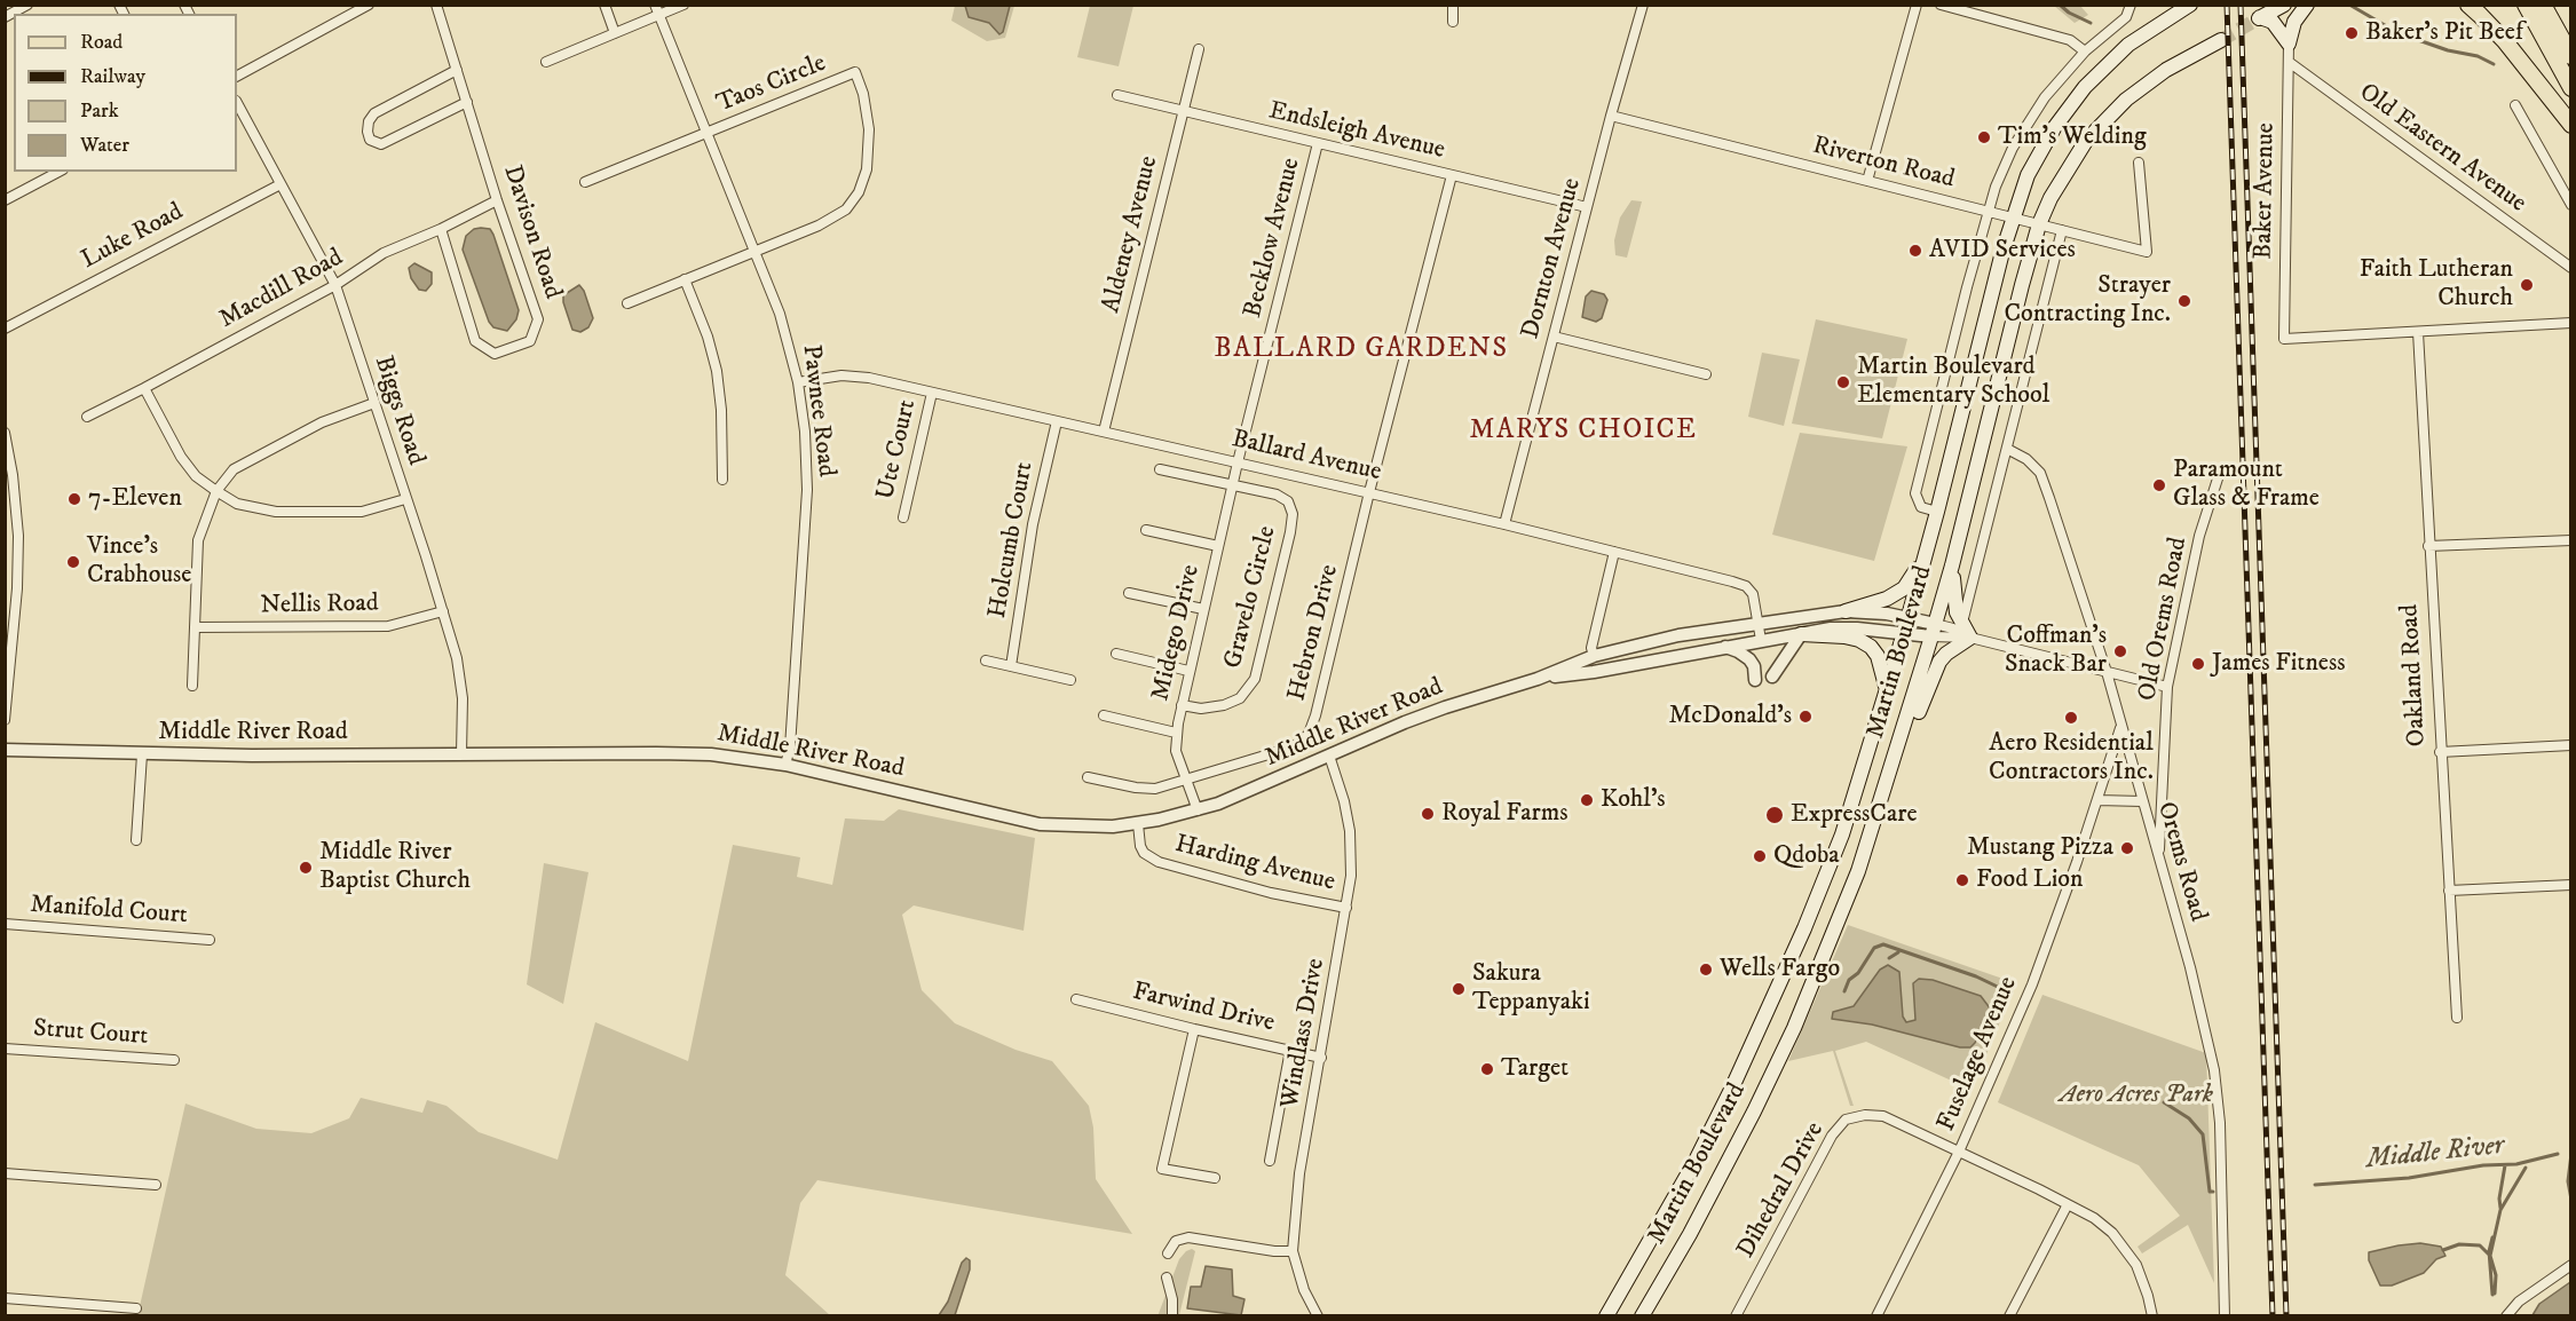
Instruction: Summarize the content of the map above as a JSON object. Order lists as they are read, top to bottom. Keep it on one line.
{"streets":{"main road":["Martin Boulevard"],"street":["Taos Circle","Endsleigh Avenue","Old Eastern Avenue","Riverton Road","Baker Avenue","Davison Road","Aldeney Avenue","Luke Road","Becklow Avenue","Dornton Avenue","Macdill Road","Biggs Road","Pawnee Road","Ute Court","Ballard Avenue","Holcumb Court","Gravelo Circle","Nellis Road","Old Orems Road","Midego Drive","Hebron Drive","Oakland Road","Middle River Road","Orems Road","Harding Avenue","Manifold Court","Farwind Drive","Strut Court","Windlass Drive","Fuselage Avenue","Dihedral Drive"]},"crossings":[["Taos Circle","Pawnee Road"],["Endsleigh Avenue","Aldeney Avenue"],["Endsleigh Avenue","Becklow Avenue"],["Endsleigh Avenue","Dornton Avenue"],["Endsleigh Avenue","Hebron Drive"],["Old Eastern Avenue","Baker Avenue"],["Riverton Road","Dornton Avenue"],["Riverton Road","Martin Boulevard"],["Baker Avenue","Oakland Road"],["Davison Road","Macdill Road"],["Aldeney Avenue","Ballard Avenue"],["Luke Road","Biggs Road"],["Becklow Avenue","Ballard Avenue"],["Becklow Avenue","Midego Drive"],["Dornton Avenue","Ballard Avenue"],["Macdill Road","Biggs Road"],["Biggs Road","Nellis Road"],["Biggs Road","Middle River Road"],["Pawnee Road","Ballard Avenue"],["Pawnee Road","Middle River Road"],["Ute Court","Ballard Avenue"],["Ballard Avenue","Holcumb Court"],["Ballard Avenue","Midego Drive"],["Ballard Avenue","Hebron Drive"],["Ballard Avenue","Middle River Road"],["Gravelo Circle","Midego Drive"],["Old Orems Road","Middle River Road"],["Old Orems Road","Orems Road"],["Midego Drive","Hebron Drive"],["Midego Drive","Middle River Road"],["Martin Boulevard","Middle River Road"],["Martin Boulevard","Orems Road"],["Middle River Road","Orems Road"],["Middle River Road","Harding Avenue"],["Middle River Road","Windlass Drive"],["Orems Road","Fuselage Avenue"],["Harding Avenue","Windlass Drive"],["Farwind Drive","Windlass Drive"],["Fuselage Avenue","Dihedral Drive"]],"districts":["BALLARD GARDENS","MARYS CHOICE"],"water":["Middle River"],"parks":["Aero Acres Park"],"places":["Baker's Pit Beef","Tim’s Welding","AVID Services","Faith Lutheran Church","Strayer Contracting Inc.","Martin Boulevard Elementary School","Paramount Glass & Frame","7-Eleven","Vince’s Crabhouse","Coffman's Snack Bar","James Fitness","McDonald's","Aero Residential Contractors Inc.","Kohl's","Royal Farms","ExpressCare","Mustang Pizza","Qdoba","Middle River Baptist Church","Food Lion","Wells Fargo","Sakura Teppanyaki","Target"],"legend":["Road","Railway","Park","Water"]}
